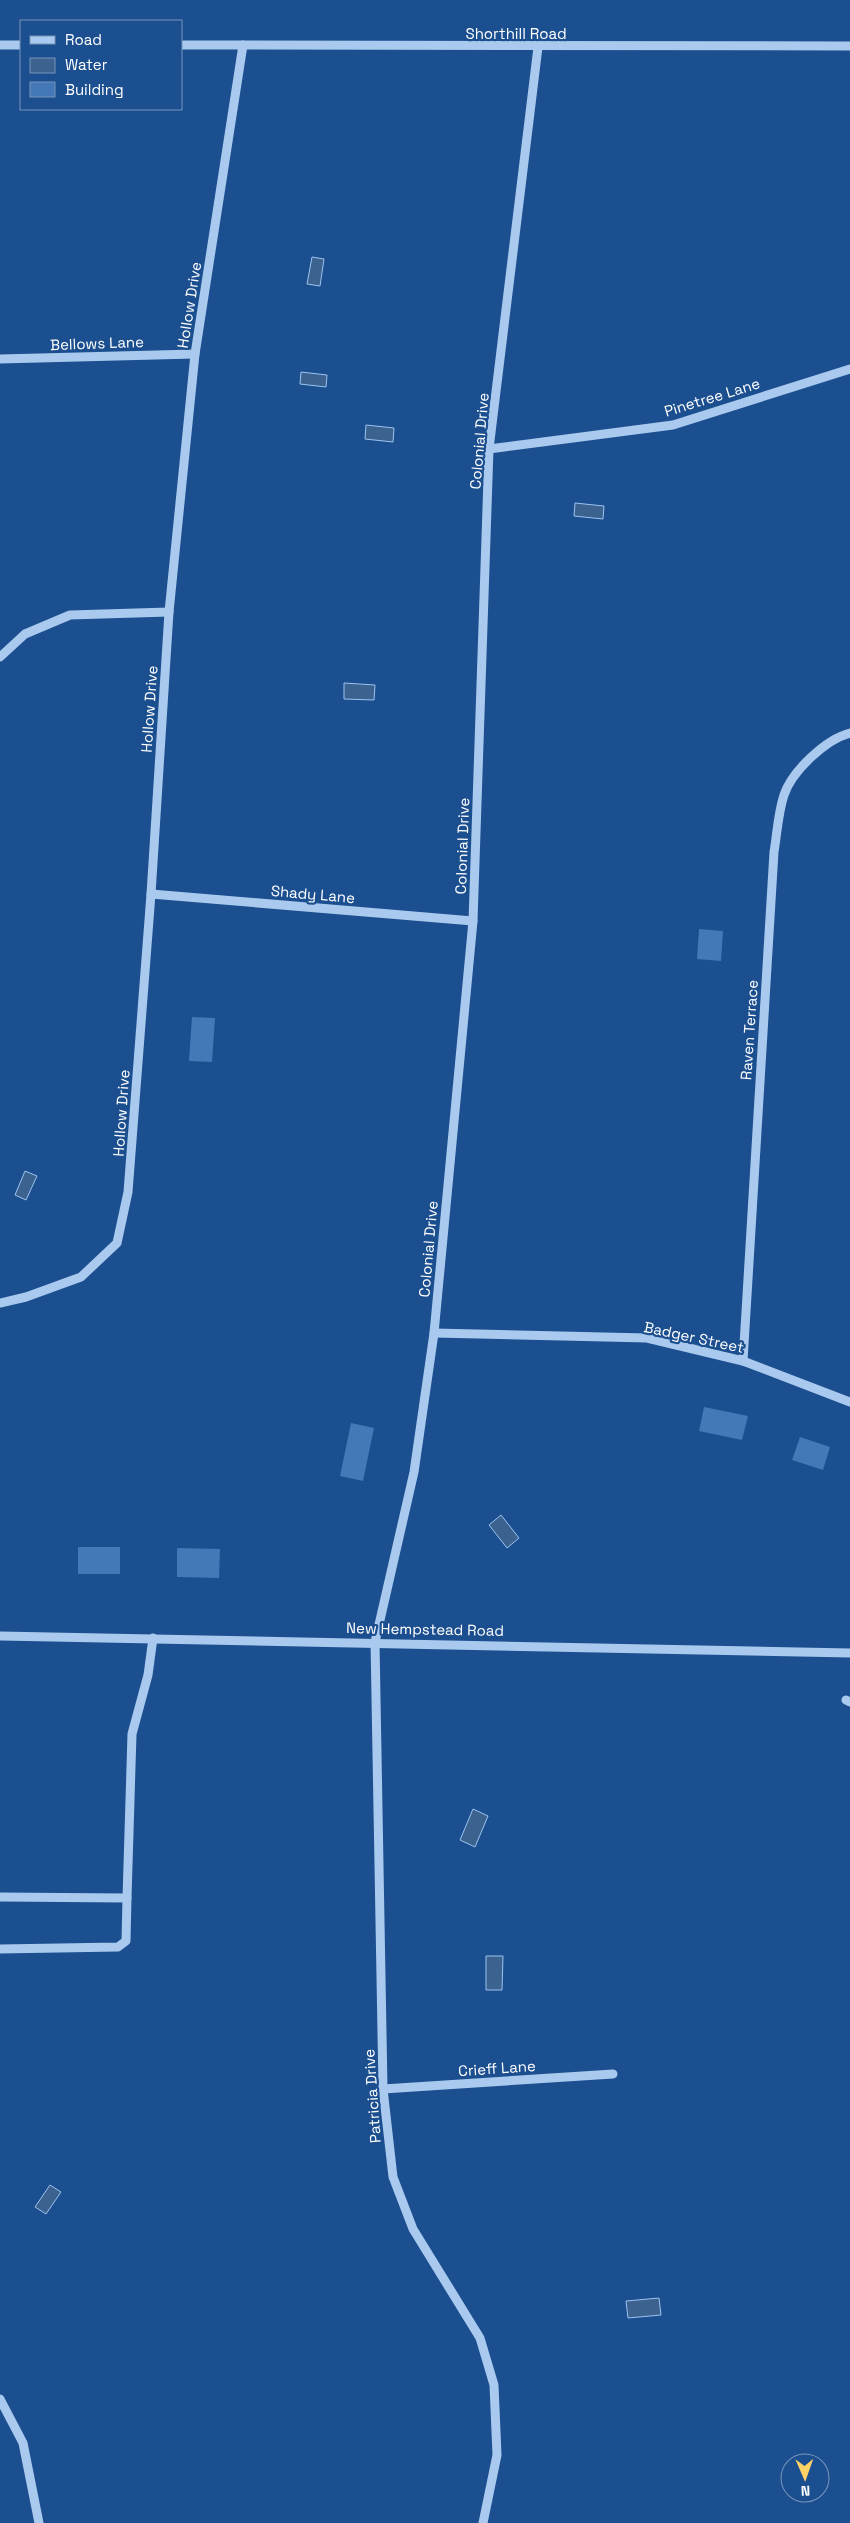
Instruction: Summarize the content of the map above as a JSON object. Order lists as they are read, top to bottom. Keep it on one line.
{"streets":{"street":["Shorthill Road","Hollow Drive","Bellows Lane","Pinetree Lane","Colonial Drive","Shady Lane","Raven Terrace","Badger Street","New Hempstead Road","Crieff Lane","Patricia Drive"]},"crossings":[["Shorthill Road","Hollow Drive"],["Shorthill Road","Colonial Drive"],["Hollow Drive","Bellows Lane"],["Hollow Drive","Shady Lane"],["Pinetree Lane","Colonial Drive"],["Colonial Drive","Shady Lane"],["Colonial Drive","Badger Street"],["Colonial Drive","New Hempstead Road"],["Colonial Drive","Patricia Drive"],["Raven Terrace","Badger Street"],["New Hempstead Road","Patricia Drive"],["Crieff Lane","Patricia Drive"]],"legend":["Road","Water","Building"],"north":"bottom"}
